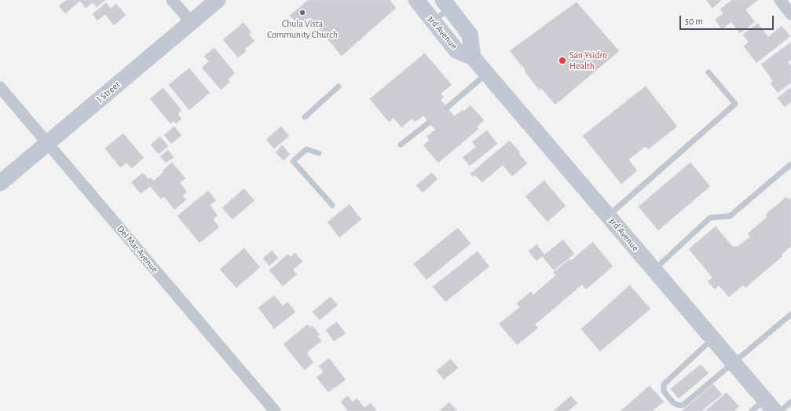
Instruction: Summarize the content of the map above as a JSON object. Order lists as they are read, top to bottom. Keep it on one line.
{"streets":{"main road":["3rd Avenue","J Street"],"street":["Del Mar Avenue"]},"crossings":[["J Street","Del Mar Avenue"]],"places":["Chula Vista Community Church","San Ysidro Health"],"scale_bar":"50 m"}
